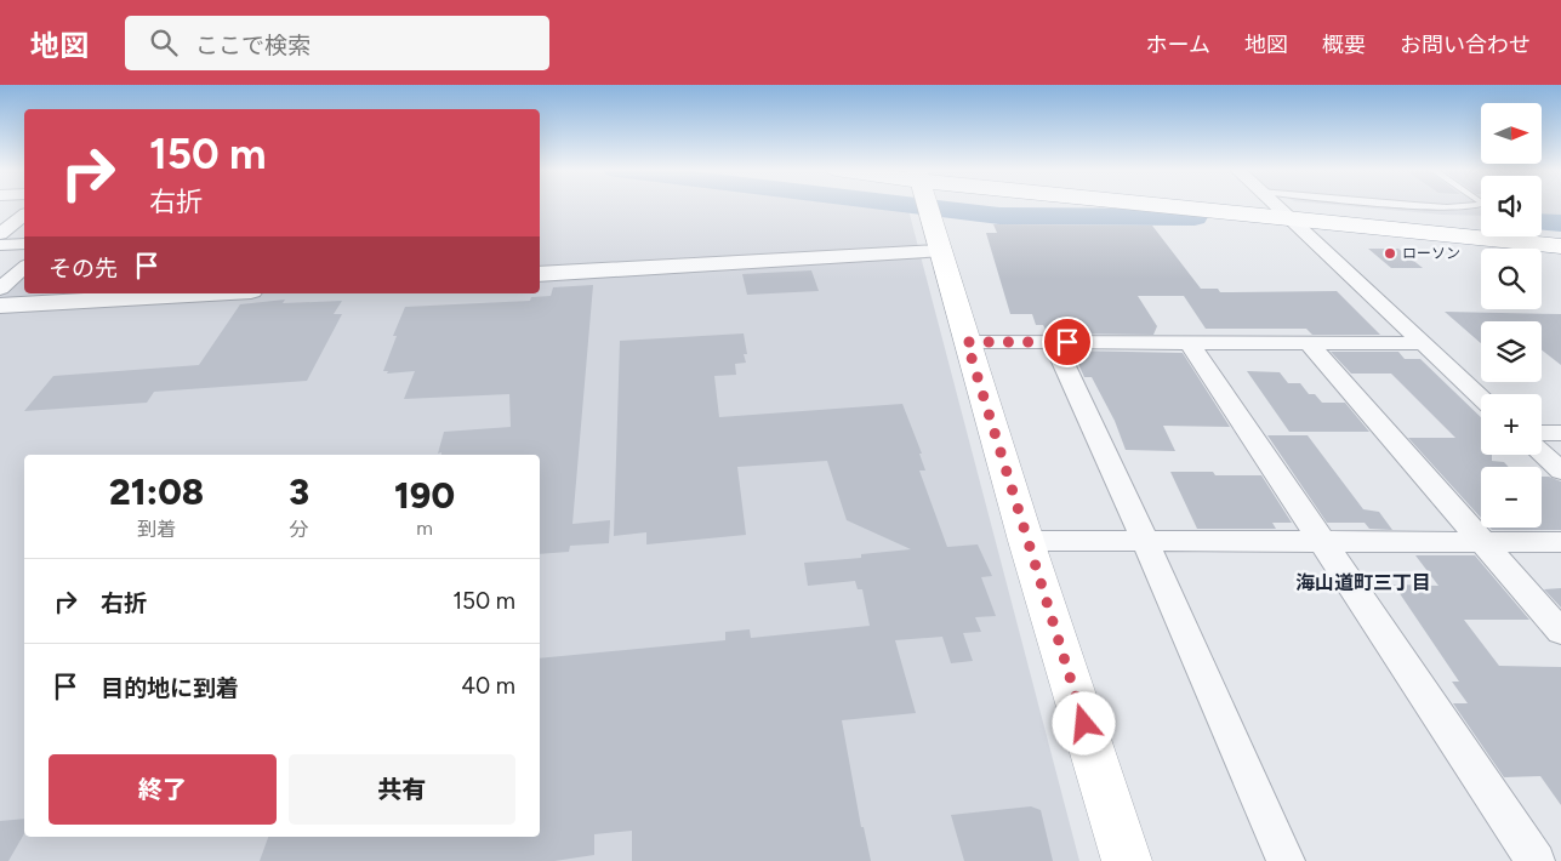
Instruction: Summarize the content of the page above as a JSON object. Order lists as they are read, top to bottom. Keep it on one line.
{"districts":["海山道町三丁目"],"places":["ローソン"],"north":"right","page":{"header":"地図","search":"ここで検索","nav":["ホーム","地図","概要","お問い合わせ"],"map_buttons":["+","−"],"turn":["150 m","右折"],"then":"その先","eta":["21:08","到着","3","分","190","m"],"list":[{"name":"右折","value":"150 m"},{"name":"目的地に到着","value":"40 m"}],"buttons":["終了","共有"]}}
